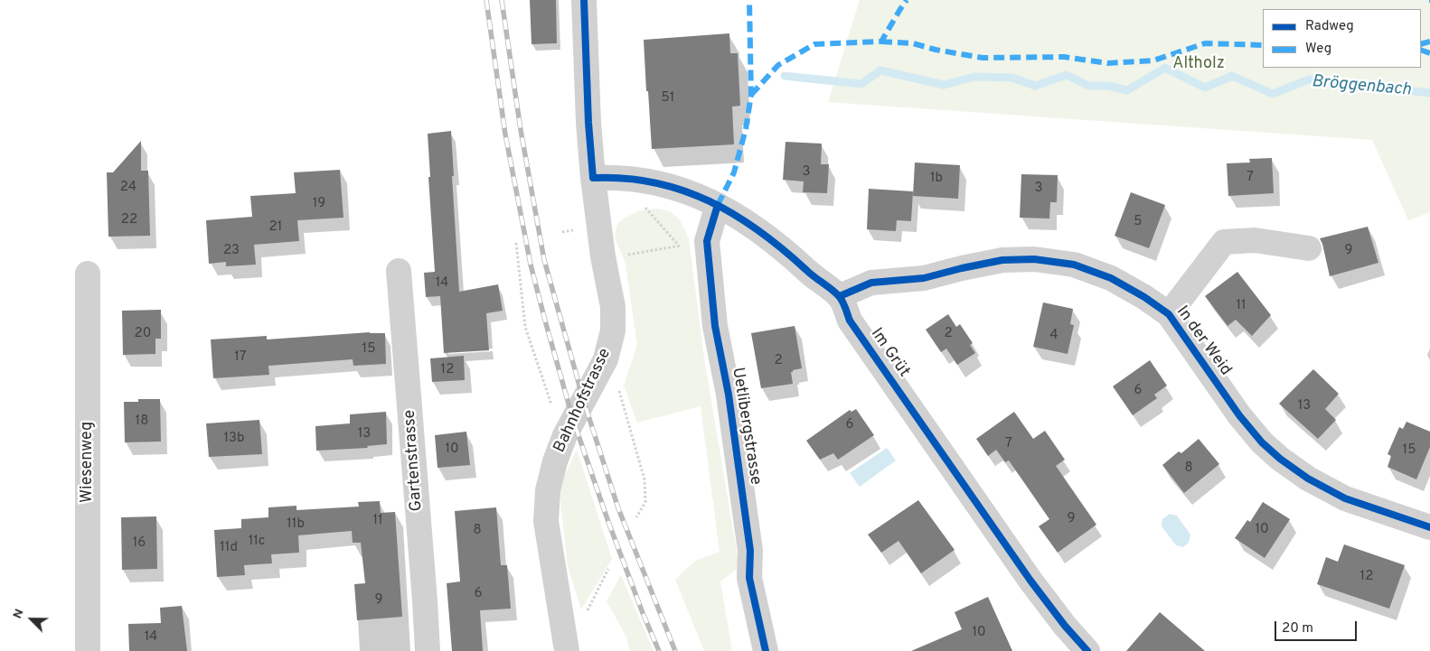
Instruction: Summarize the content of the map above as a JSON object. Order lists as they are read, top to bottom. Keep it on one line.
{"streets":{"street":["In der Weid","Im Grüt","Bahnhofstrasse","Uetlibergstrasse","Gartenstrasse","Wiesenweg"]},"crossings":[["In der Weid","Im Grüt"]],"water":["Bröggenbach"],"parks":["Altholz"],"house_numbers":["51","3","7","1b","24","3","19","22","5","21","23","9","14","11","20","2","4","15","17","2","12","6","13","18","6","13","13b","7","10","15","8","9","11","11b","10","8","11c","16","11d","12","6","9","10","14"],"legend":["Radweg","Weg"],"scale_bar":"20 m","north":"top left"}
